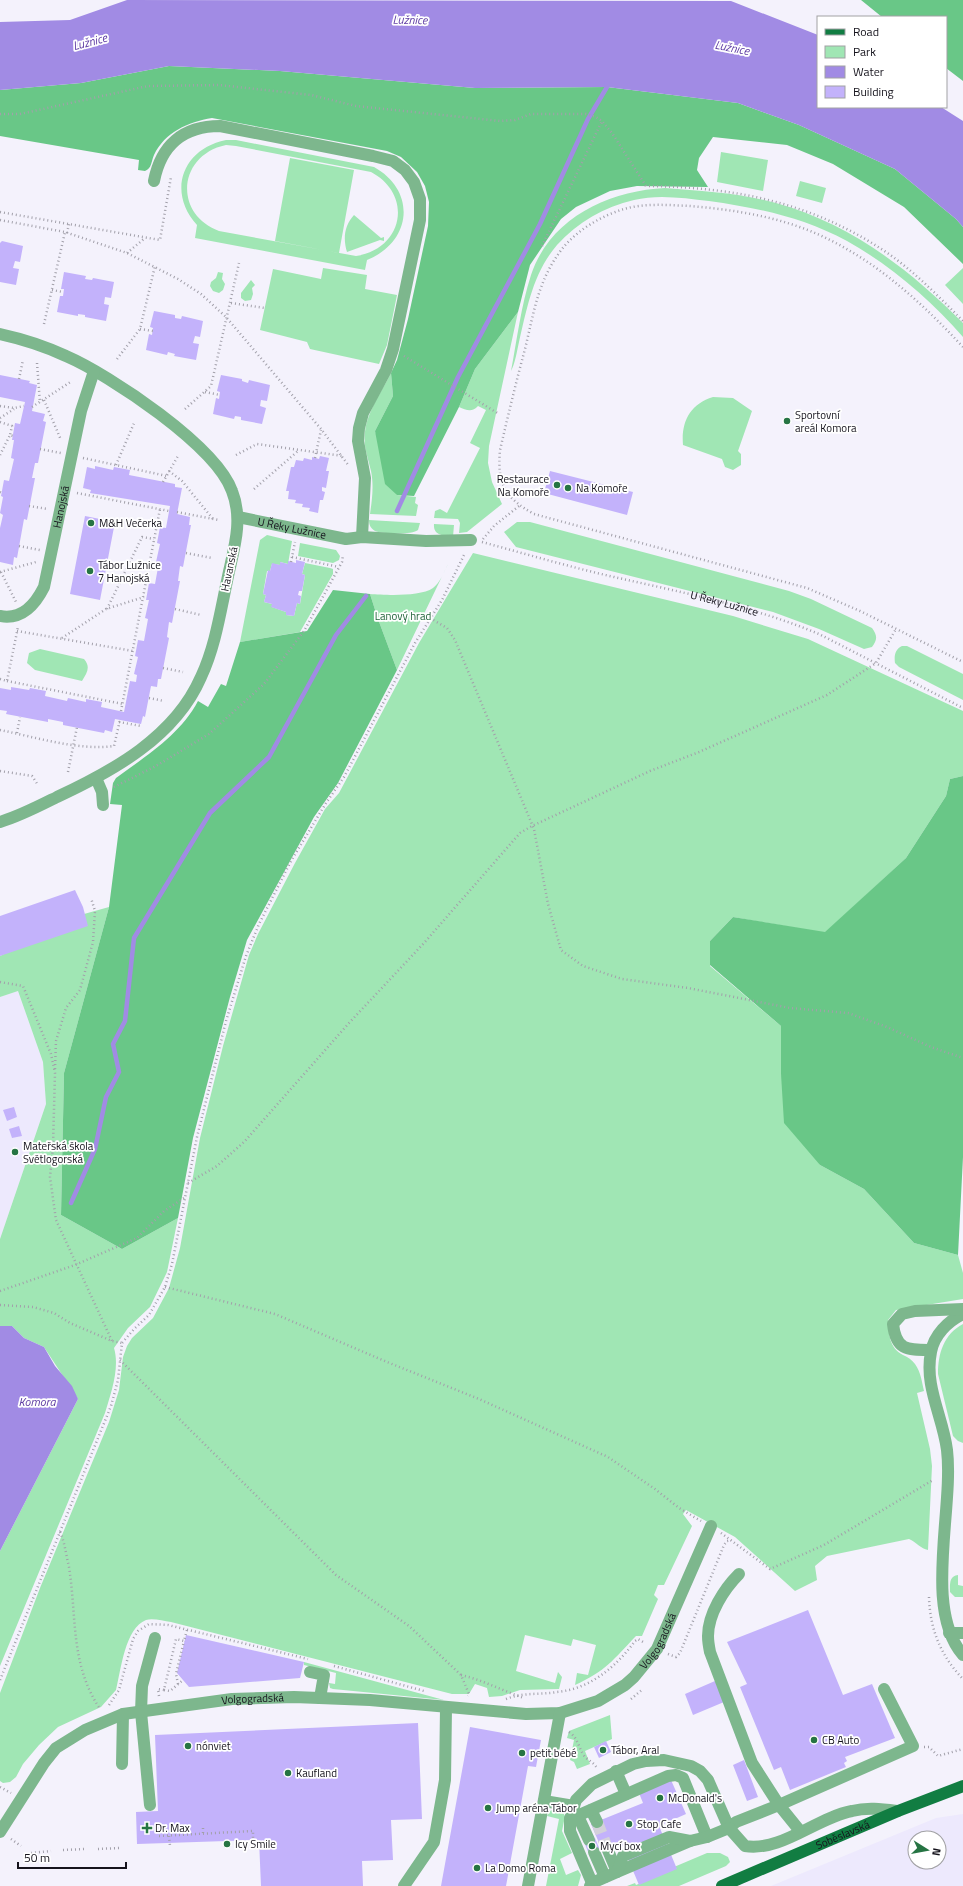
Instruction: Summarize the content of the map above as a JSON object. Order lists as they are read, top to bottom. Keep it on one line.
{"streets":{"main road":["Soběslavská"],"street":["Hanojská","U Řeky Lužnice","Havanská","Volgogradská"]},"crossings":[["Hanojská","Havanská"],["U Řeky Lužnice","Havanská"]],"water":["Lužnice","Komora"],"parks":["Lanový hrad"],"places":{"other":["Sportovní areál Komora","Restaurace Na Komoře","Na Komoře","M&H Večerka","Tábor Lužnice 7 Hanojská","Mateřská škola Světlogorská","CB Auto","nónviet","Tábor, Aral","petit bébé","Kaufland","McDonald's","Jump aréna Tábor","Stop Cafe","Icy Smile","Mycí box","La Domo Roma"],"health":["Dr. Max"]},"legend":["Road","Park","Water","Building"],"scale_bar":"50 m","north":"right"}
